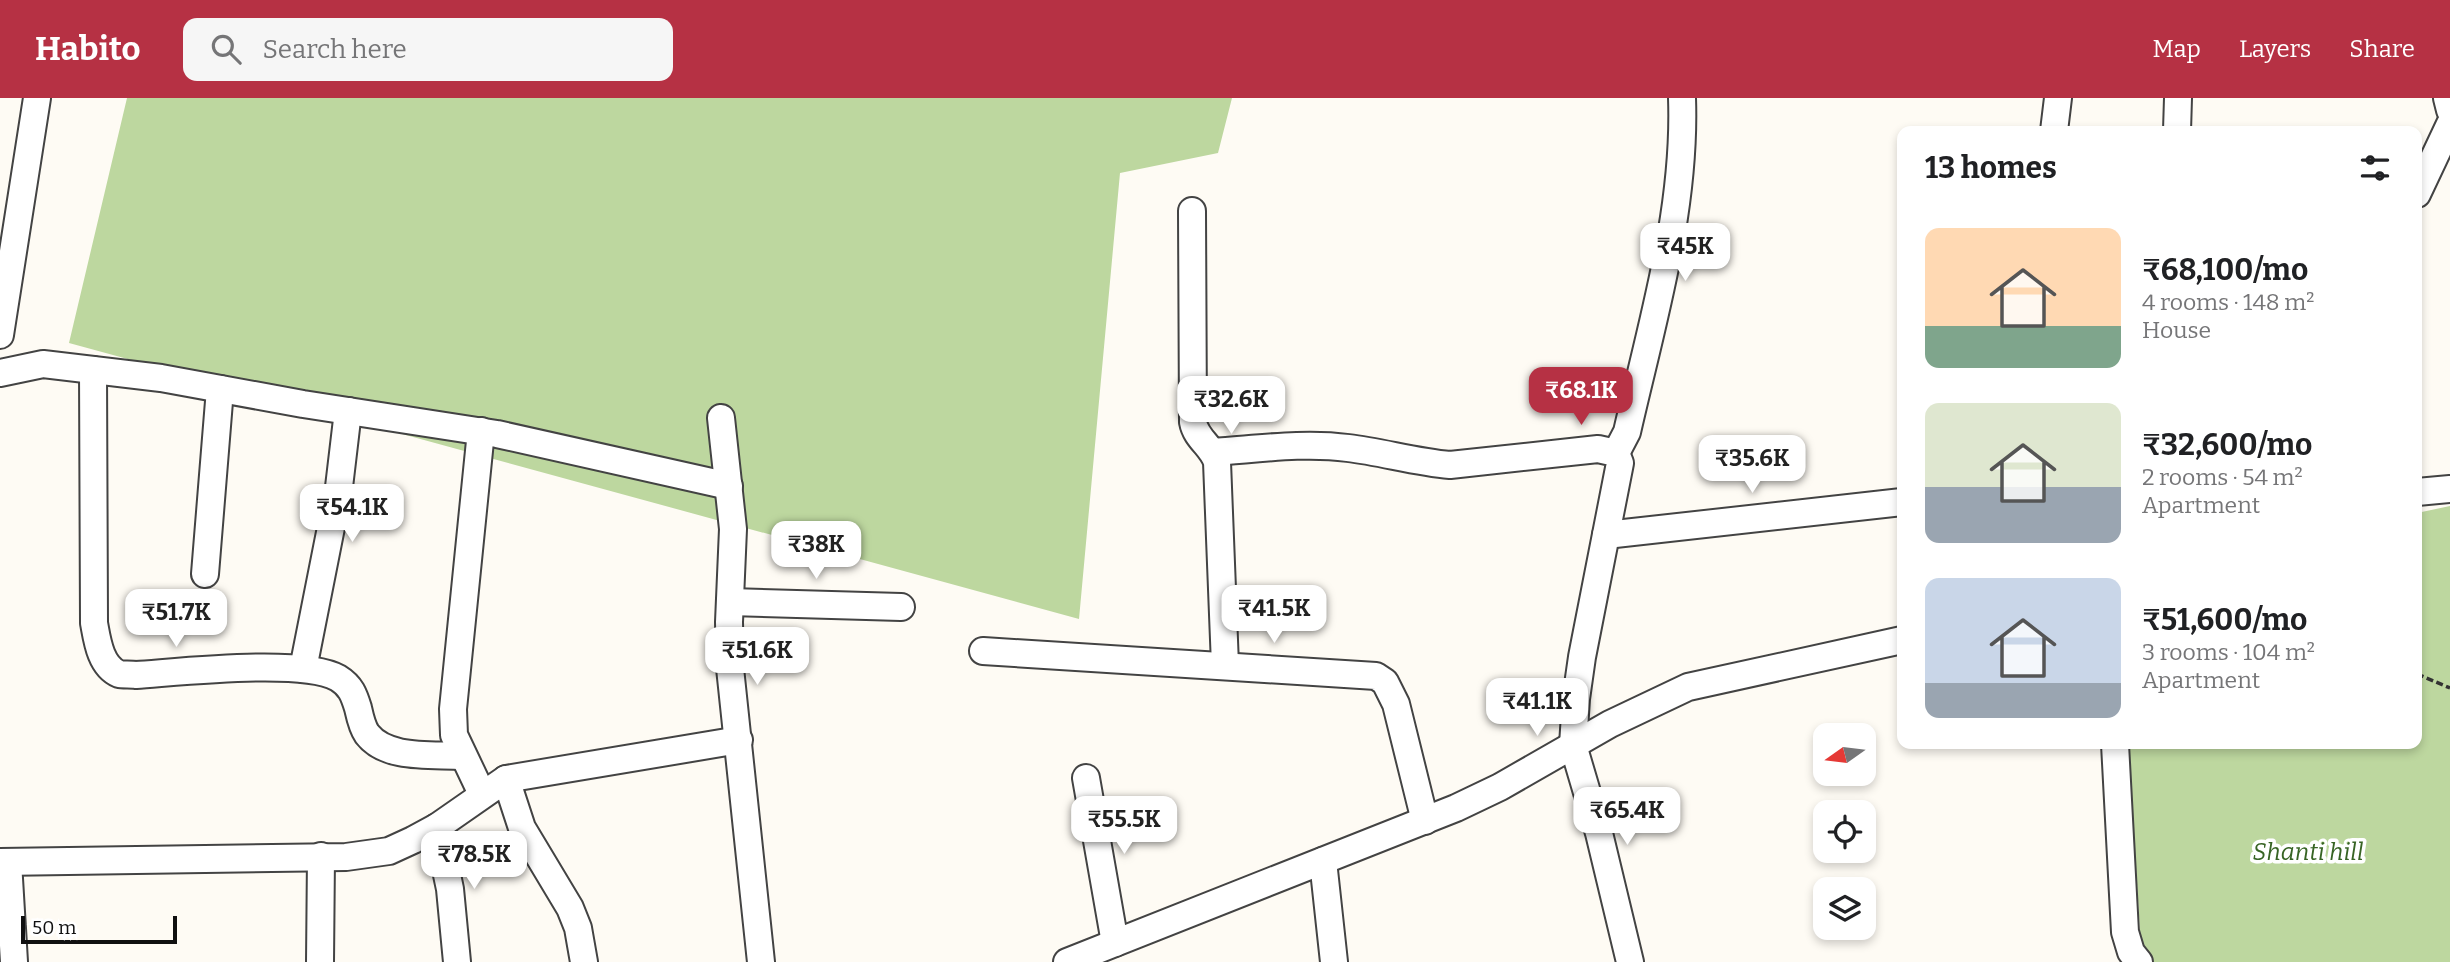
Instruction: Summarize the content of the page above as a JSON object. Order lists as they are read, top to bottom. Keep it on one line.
{"parks":["Shanti hill"],"scale_bar":"50 m","north":"left","page":{"header":"Habito","search":"Search here","nav":["Map","Layers","Share"],"heading":"13 homes","list":[{"name":"₹68,100/mo","note":"4 rooms · 148 m² · House"},{"name":"₹32,600/mo","note":"2 rooms · 54 m² · Apartment"},{"name":"₹51,600/mo","note":"3 rooms · 104 m² · Apartment"}],"price":["₹45K","₹68.1K","₹32.6K","₹35.6K","₹54.1K","₹38K","₹41.5K","₹51.7K","₹51.6K","₹41.1K","₹65.4K","₹55.5K","₹78.5K"],"scale":"50 m"}}
